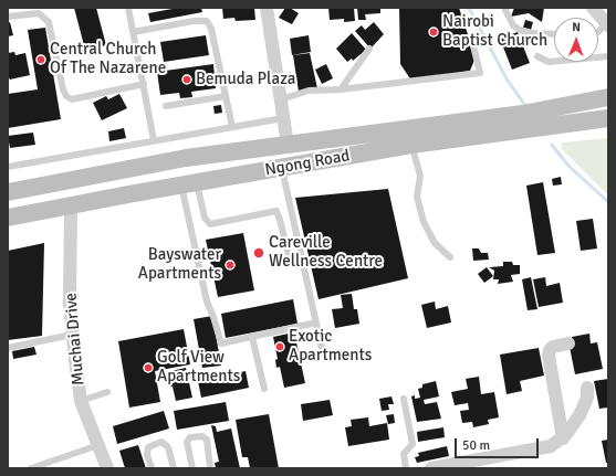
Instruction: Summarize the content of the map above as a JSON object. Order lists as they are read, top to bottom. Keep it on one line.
{"streets":{"main road":["Ngong Road"],"street":["Muchai Drive"]},"crossings":[["Ngong Road","Muchai Drive"]],"places":["Nairobi Baptist Church","Central Church Of The Nazarene","Bemuda Plaza","Careville Wellness Centre","Bayswater Apartments","Exotic Apartments","Golf View Apartments"],"scale_bar":"50 m","north":"top"}
